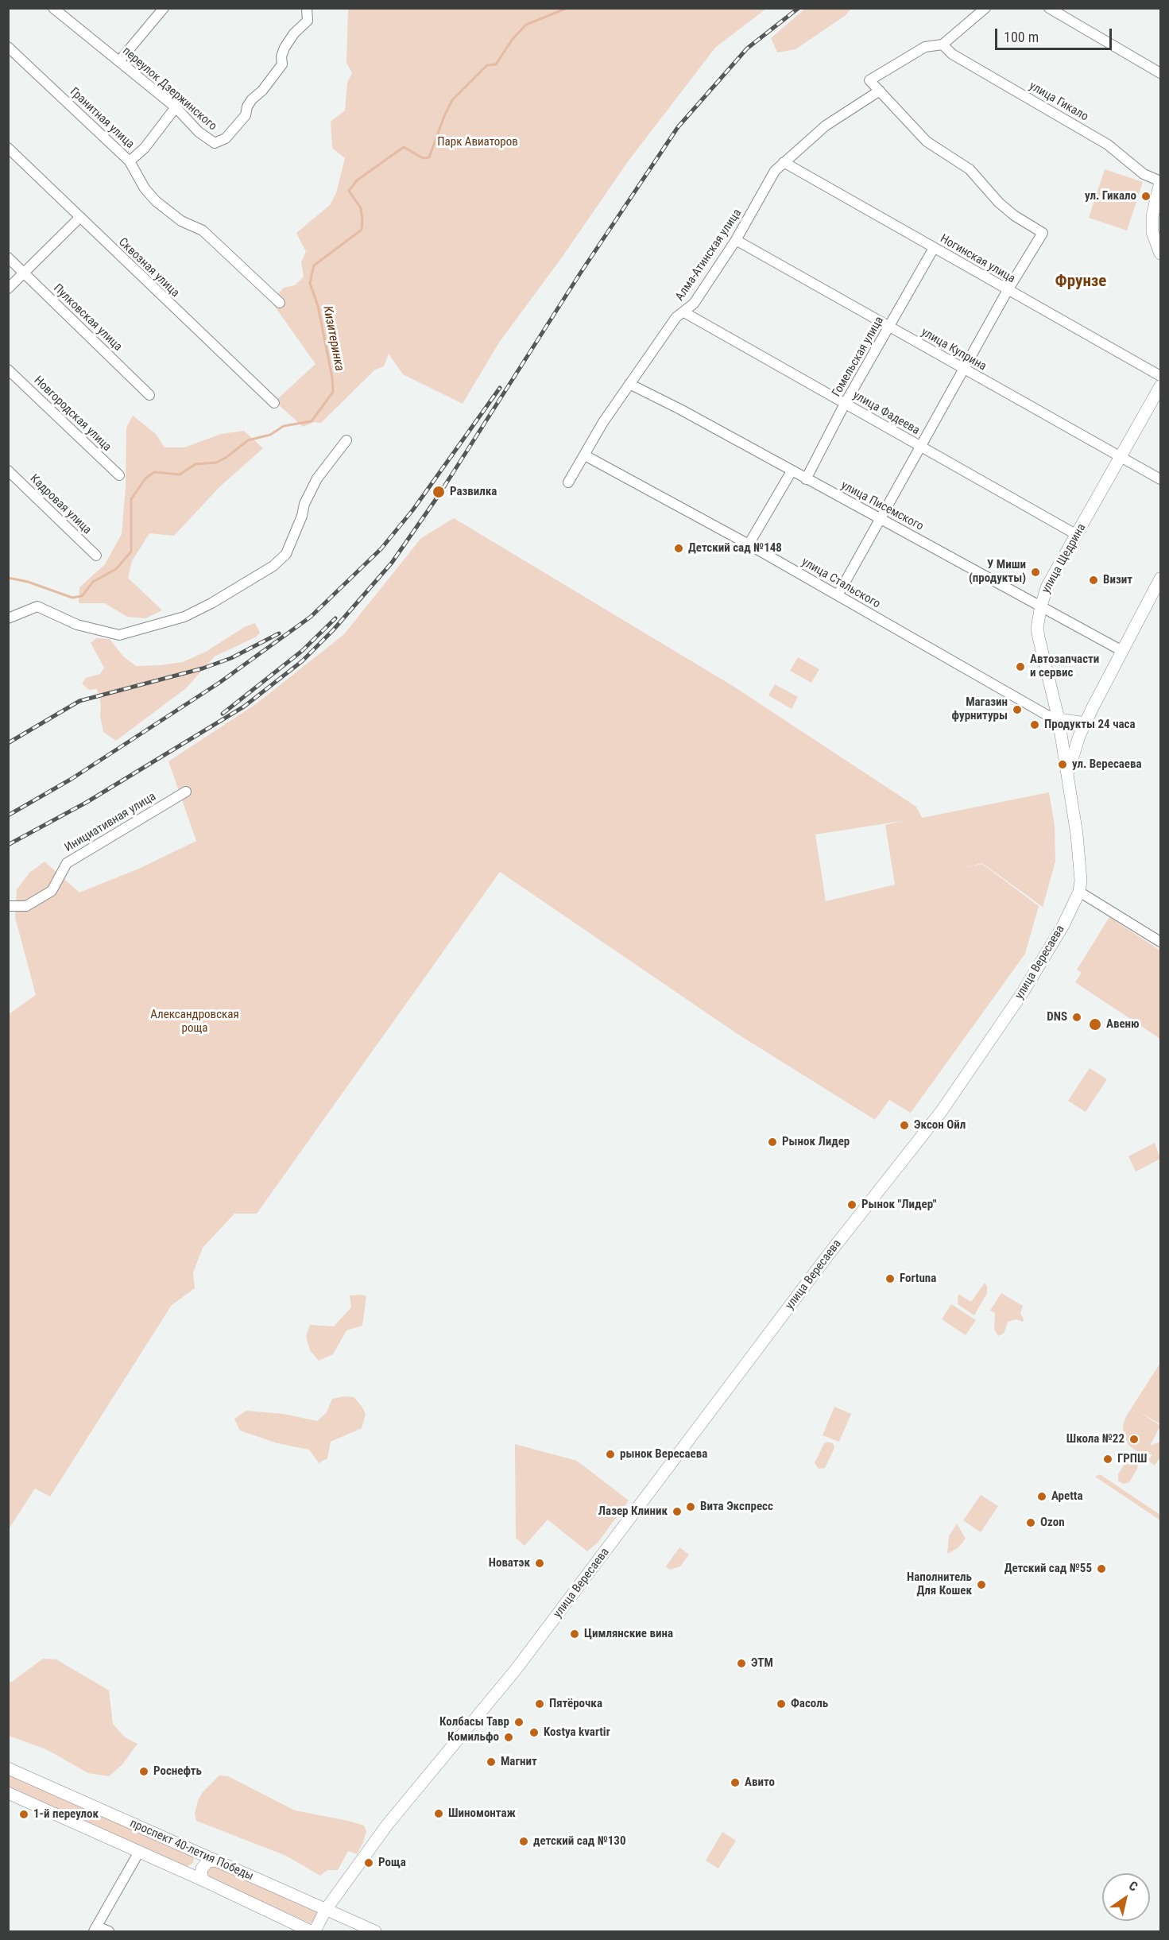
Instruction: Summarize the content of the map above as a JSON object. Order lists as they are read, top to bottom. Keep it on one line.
{"streets":{"main road":["улица Щедрина","улица Вересаева","проспект 40-летия Победы"],"street":["переулок Дзержинского","улица Гикало","Гранитная улица","Алма-Атинская улица","Ногинская улица","Сквозная улица","Пулковская улица","улица Куприна","Гомельская улица","улица Фадеева","Новгородская улица","Кадровая улица","улица Писемского","улица Стальского","Инициативная улица"]},"crossings":[["Алма-Атинская улица","Ногинская улица"],["Алма-Атинская улица","улица Куприна"],["Алма-Атинская улица","улица Фадеева"],["Алма-Атинская улица","улица Писемского"],["Алма-Атинская улица","улица Стальского"],["Ногинская улица","Гомельская улица"],["улица Куприна","Гомельская улица"],["улица Куприна","улица Щедрина"],["Гомельская улица","улица Фадеева"],["Гомельская улица","улица Писемского"],["улица Фадеева","улица Щедрина"],["улица Писемского","улица Щедрина"],["улица Писемского","улица Вересаева"],["улица Щедрина","улица Стальского"],["улица Щедрина","улица Вересаева"],["улица Вересаева","проспект 40-летия Победы"]],"districts":["Фрунзе"],"water":["Кизитеринка"],"parks":["Парк Авиаторов","Александровская роща"],"places":["ул. Гикало","Развилка","Детский сад №148","У Миши (продукты)","Визит","Автозапчасти и сервис","Магазин фурнитуры","Продукты 24 часа","ул. Вересаева","DNS","Авеню","Эксон Ойл","Рынок Лидер","Рынок \"Лидер\"","Fortuna","Школа №22","рынок Вересаева","ГРПШ","Apetta","Вита Экспресс","Лазер Клиник","Ozon","Новатэк","Детский сад №55","Наполнитель Для Кошек","Цимлянские вина","ЭТМ","Пятёрочка","Фасоль","Колбасы Тавр","Kostya kvartir","Комильфо","Магнит","Роснефть","Авито","Шиномонтаж","1-й переулок","детский сад №130","Роща"],"scale_bar":"100 m","north":"top right"}
